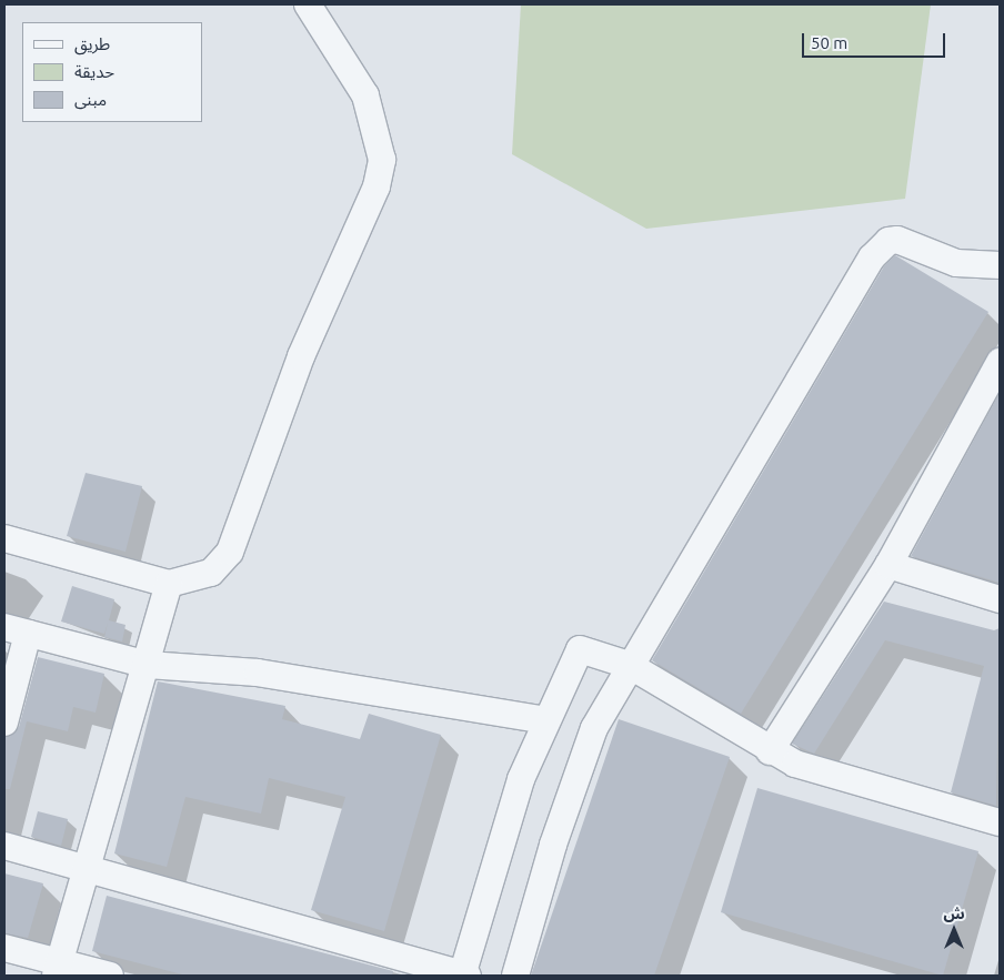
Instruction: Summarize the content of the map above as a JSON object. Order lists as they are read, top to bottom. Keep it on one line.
{"legend":["طريق","حديقة","مبنى"],"scale_bar":"50 m","north":"top"}
